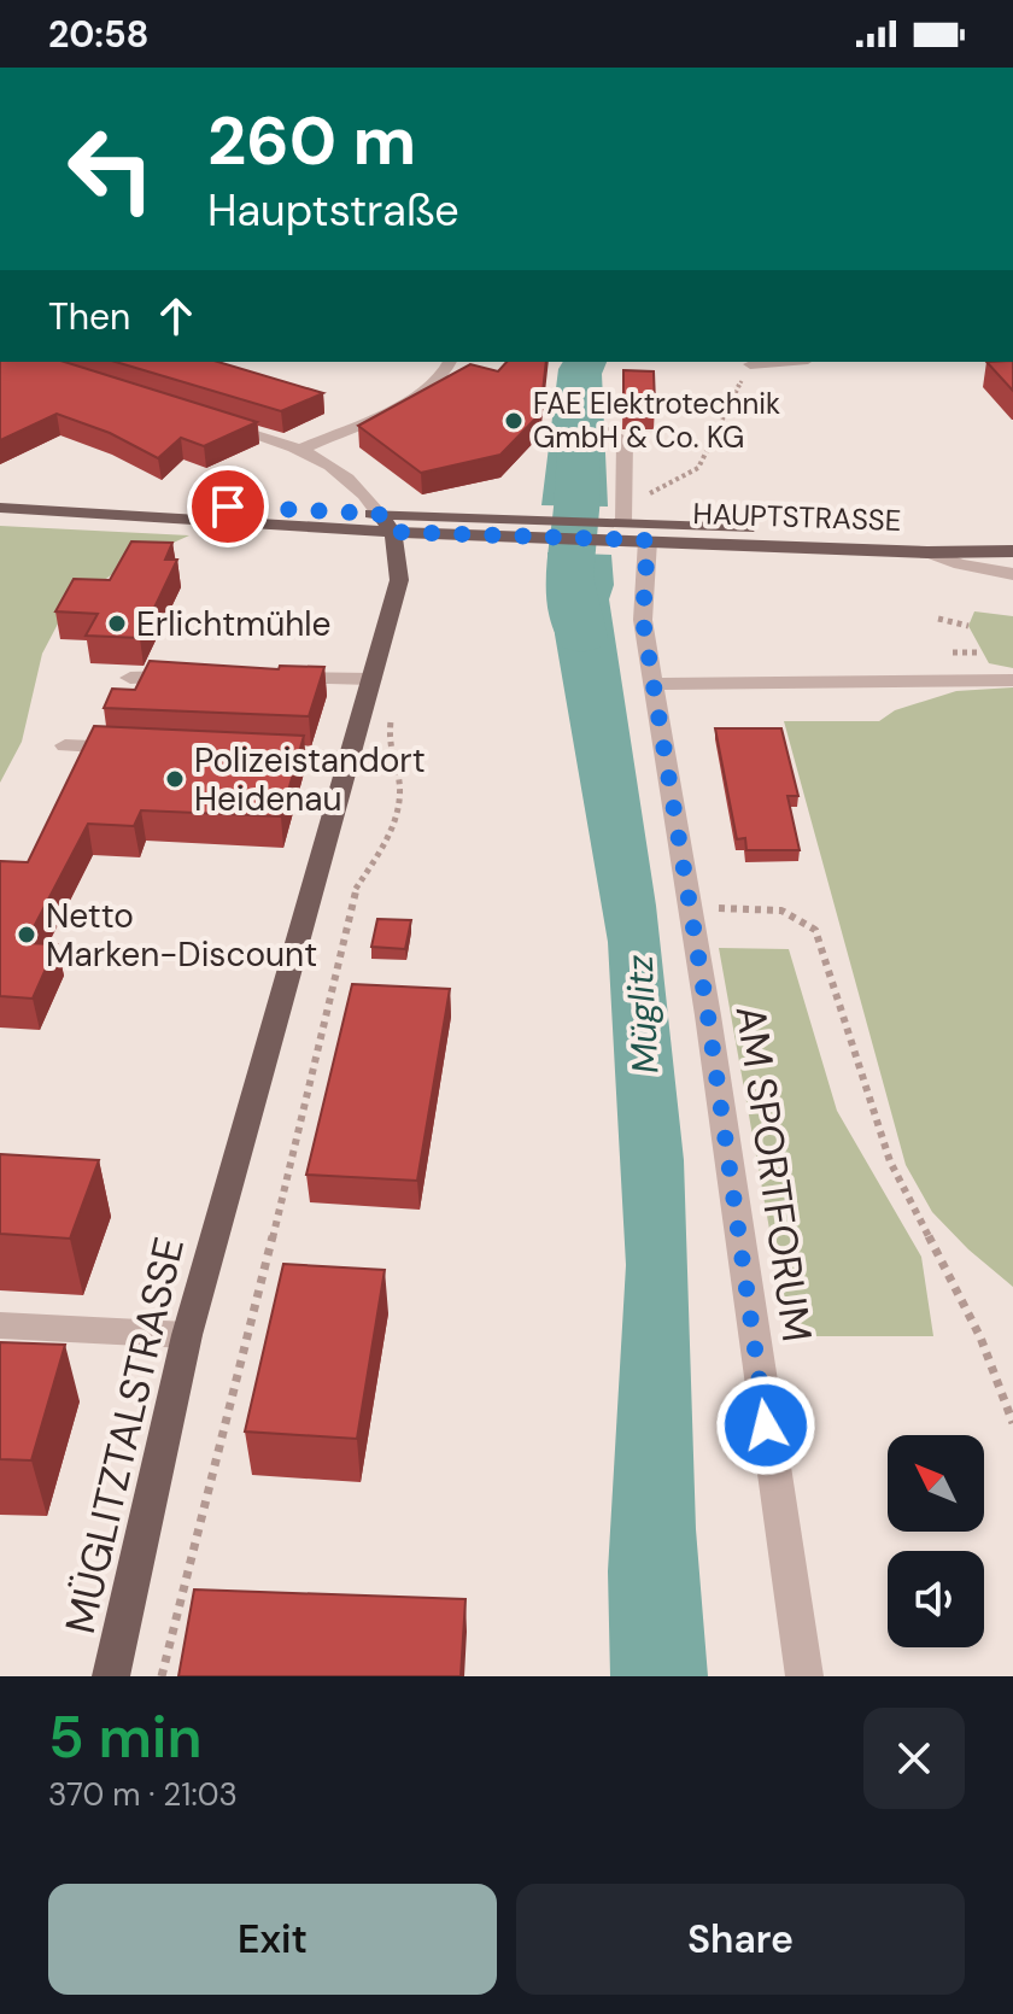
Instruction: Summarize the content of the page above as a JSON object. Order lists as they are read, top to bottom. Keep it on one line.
{"streets":{"main road":["HAUPTSTRASSE","MÜGLITZTALSTRASSE"],"street":["AM SPORTFORUM"]},"crossings":[["HAUPTSTRASSE","AM SPORTFORUM"],["HAUPTSTRASSE","MÜGLITZTALSTRASSE"]],"water":["Müglitz"],"places":["FAE Elektrotechnik GmbH & Co. KG","Erlichtmühle","Polizeistandort Heidenau","Netto Marken-Discount"],"north":"top left","page":{"status":"20:58","turn":["260 m","Hauptstraße"],"then":"Then","heading":["5 min","370 m · 21:03"],"buttons":["Exit","Share"]}}
